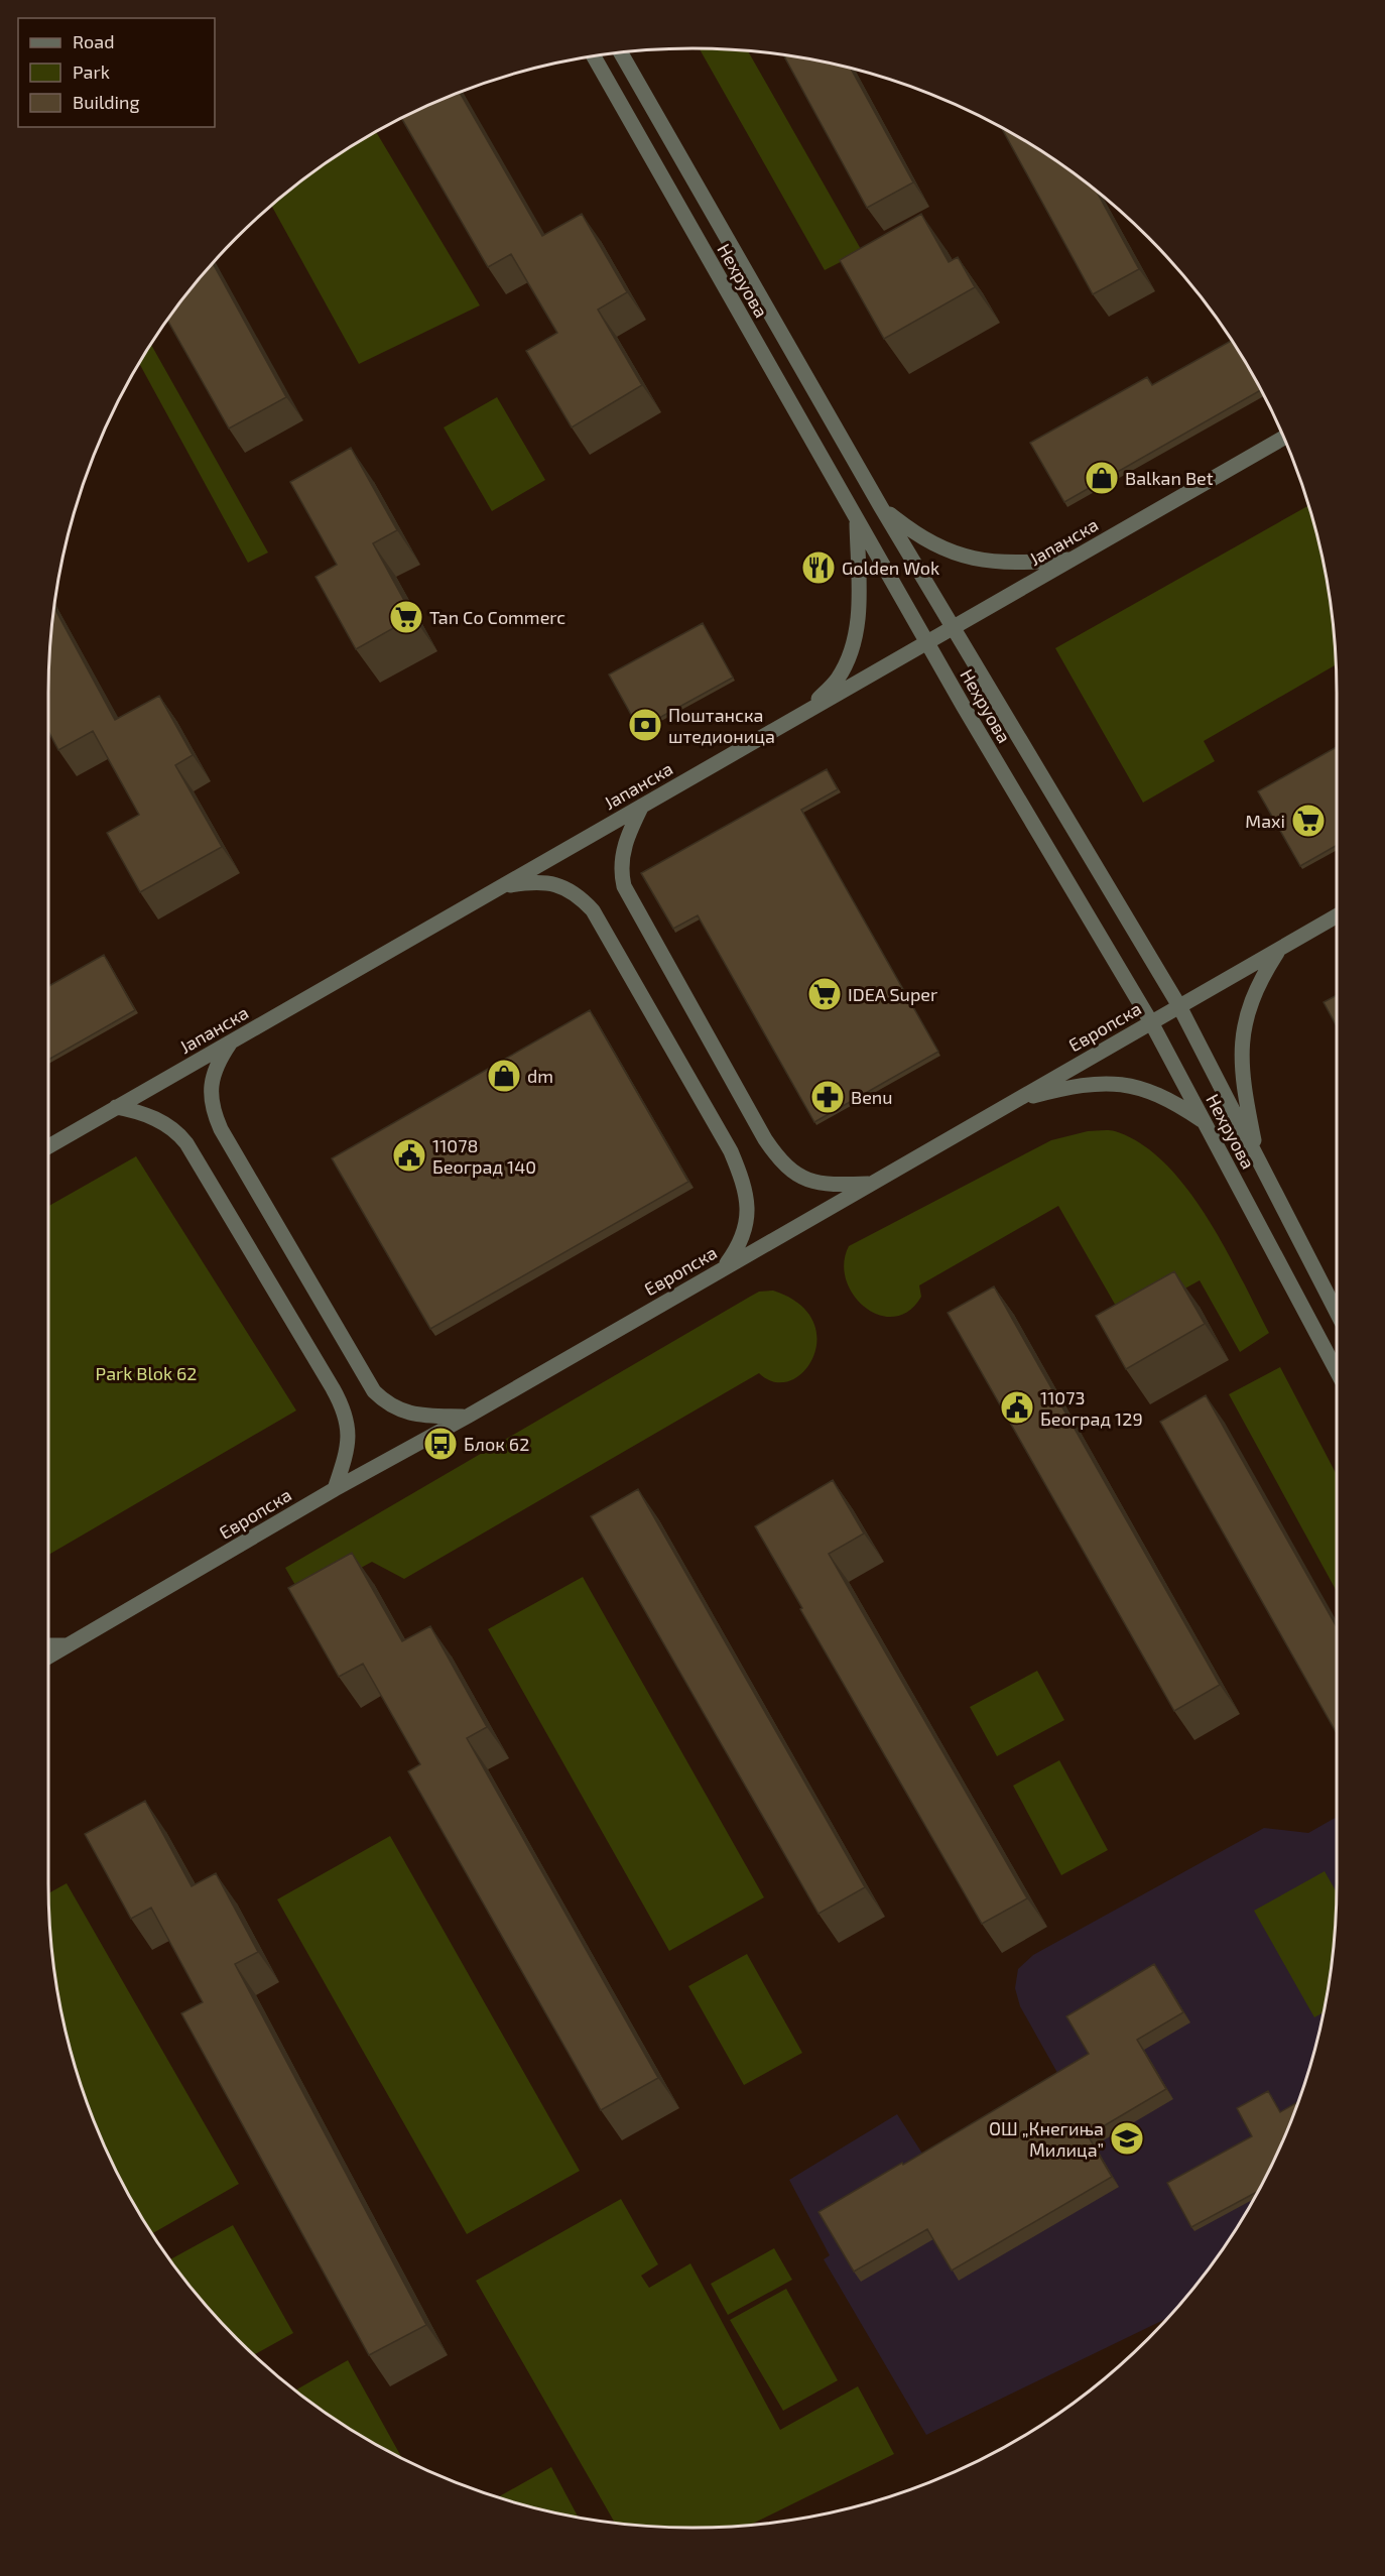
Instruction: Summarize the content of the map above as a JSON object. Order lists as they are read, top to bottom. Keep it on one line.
{"streets":{"street":["Нехруова","Јапанска","Европска"]},"crossings":[["Нехруова","Јапанска"],["Нехруова","Европска"]],"parks":["Park Blok 62"],"places":{"shop":["Balkan Bet","dm"],"restaurant":["Golden Wok"],"supermarket":["Tan Co Commerc","Maxi","IDEA Super"],"bank":["Поштанска штедионица"],"pharmacy":["Benu"],"public building":["11078 Београд 140","11073 Београд 129"],"bus stop":["Блок 62"],"school or university":["ОШ „Кнегиња Милица”"]},"legend":["Road","Park","Building"]}
